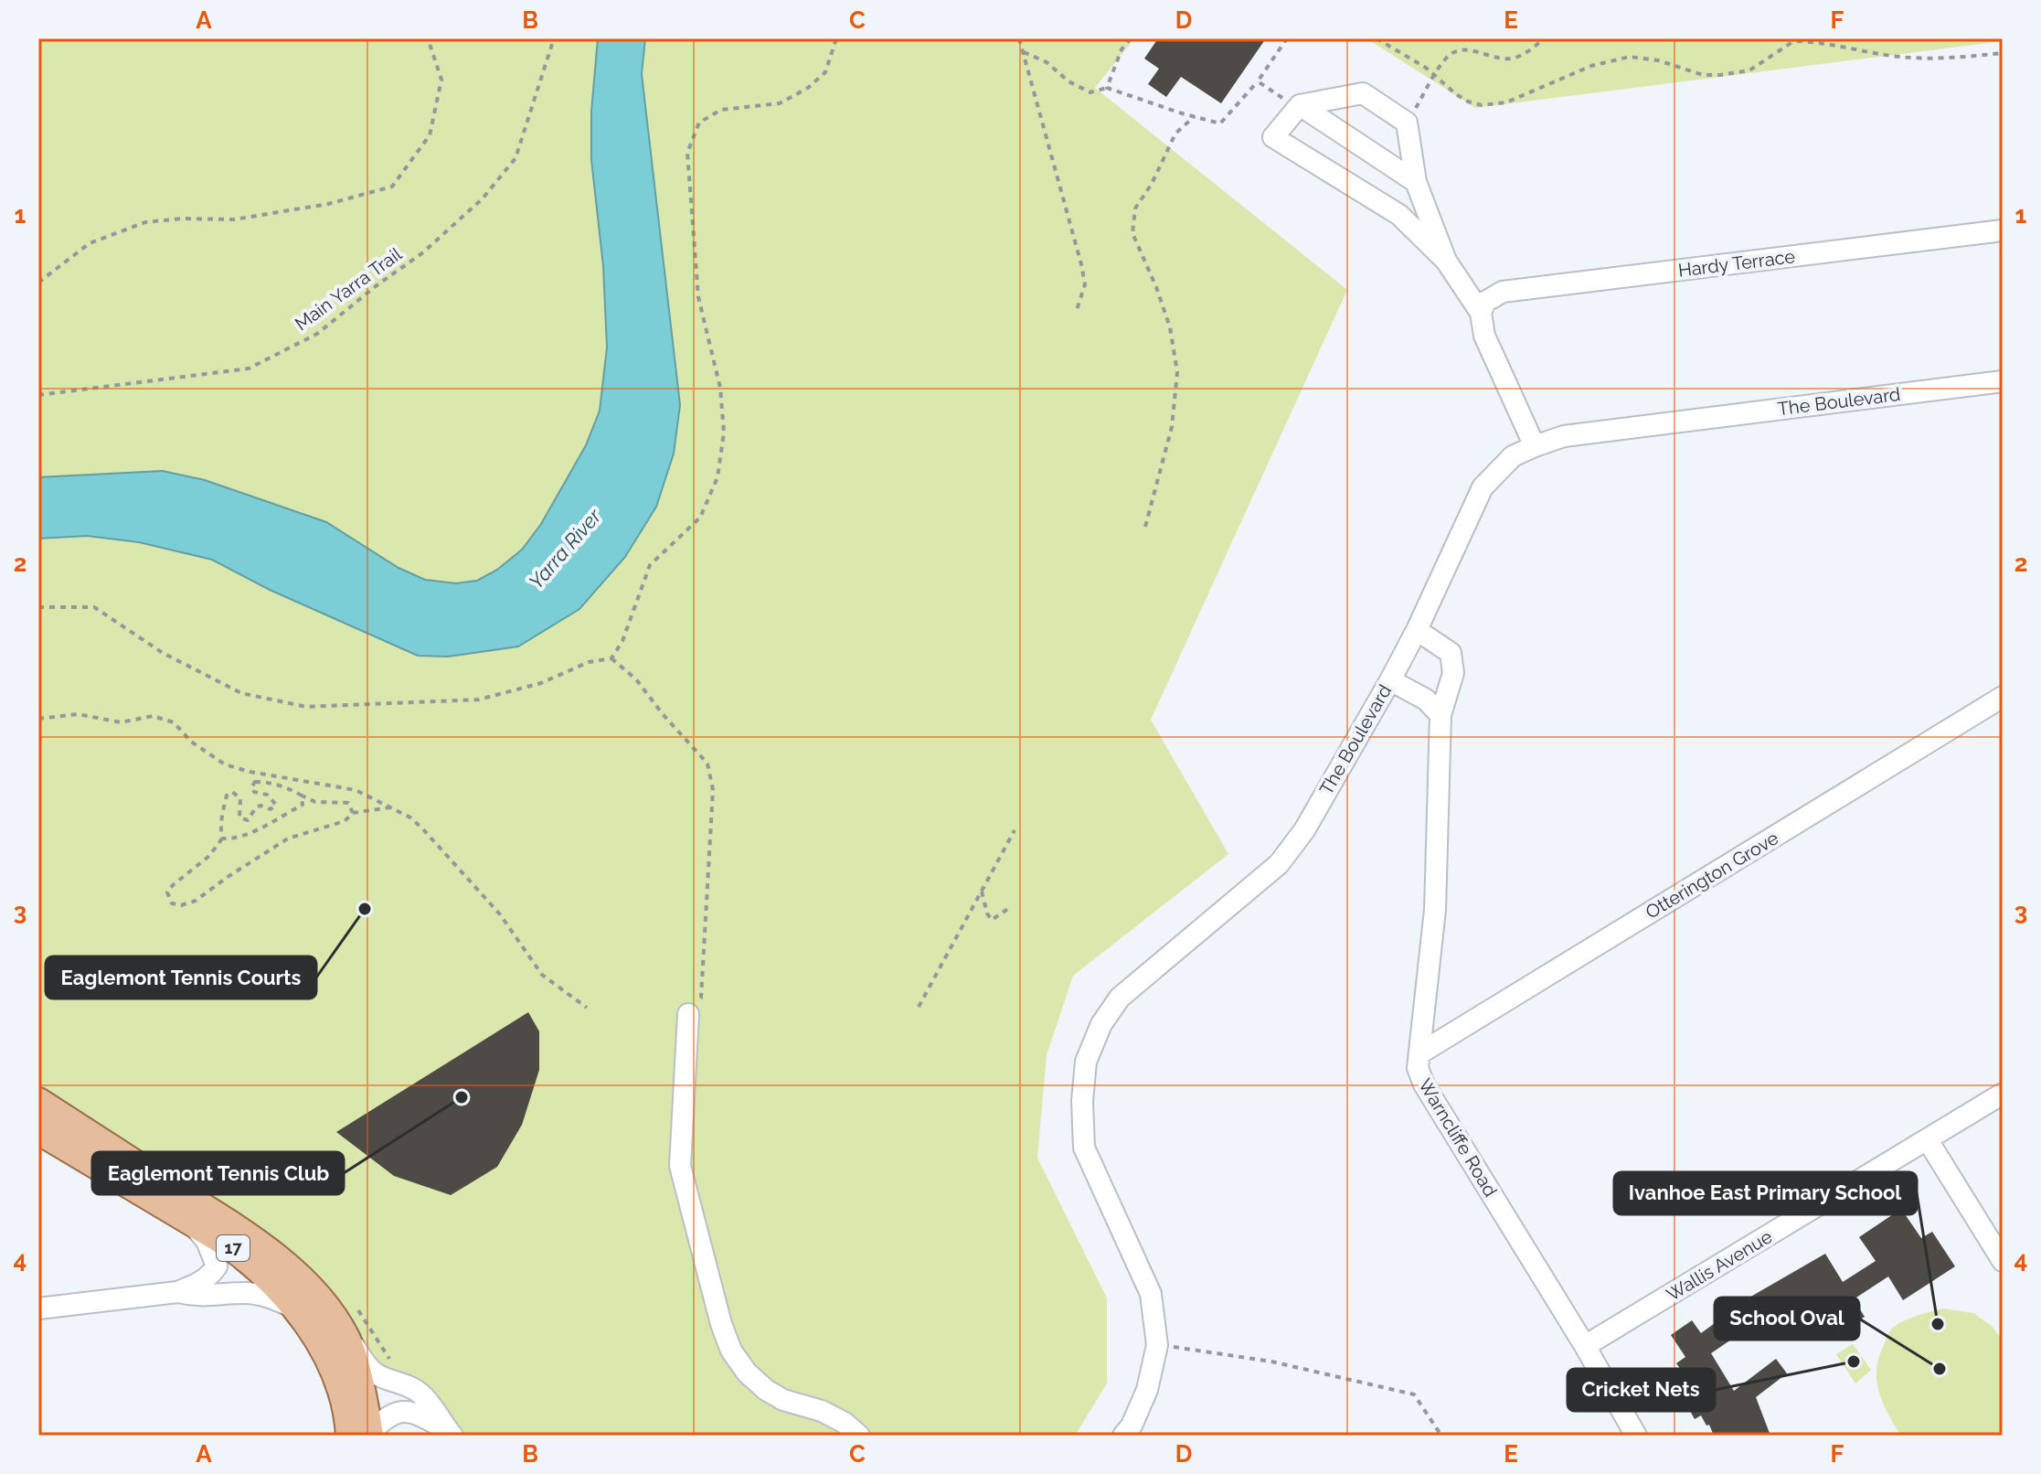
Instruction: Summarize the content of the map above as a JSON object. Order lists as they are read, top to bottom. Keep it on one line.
{"streets":{"main road":["17"],"street":["Hardy Terrace","The Boulevard","Otterington Grove","Warncliffe Road","Wallis Avenue"],"path":["Main Yarra Trail"]},"crossings":[["The Boulevard","Warncliffe Road"],["Otterington Grove","Warncliffe Road"],["Warncliffe Road","Wallis Avenue"]],"water":["Yarra River"],"places":["Eaglemont Tennis Courts","Eaglemont Tennis Club","Ivanhoe East Primary School","Cricket Nets","School Oval"],"grid":{"columns":["A","B","C","D","E","F"],"rows":["1","2","3","4"]}}
